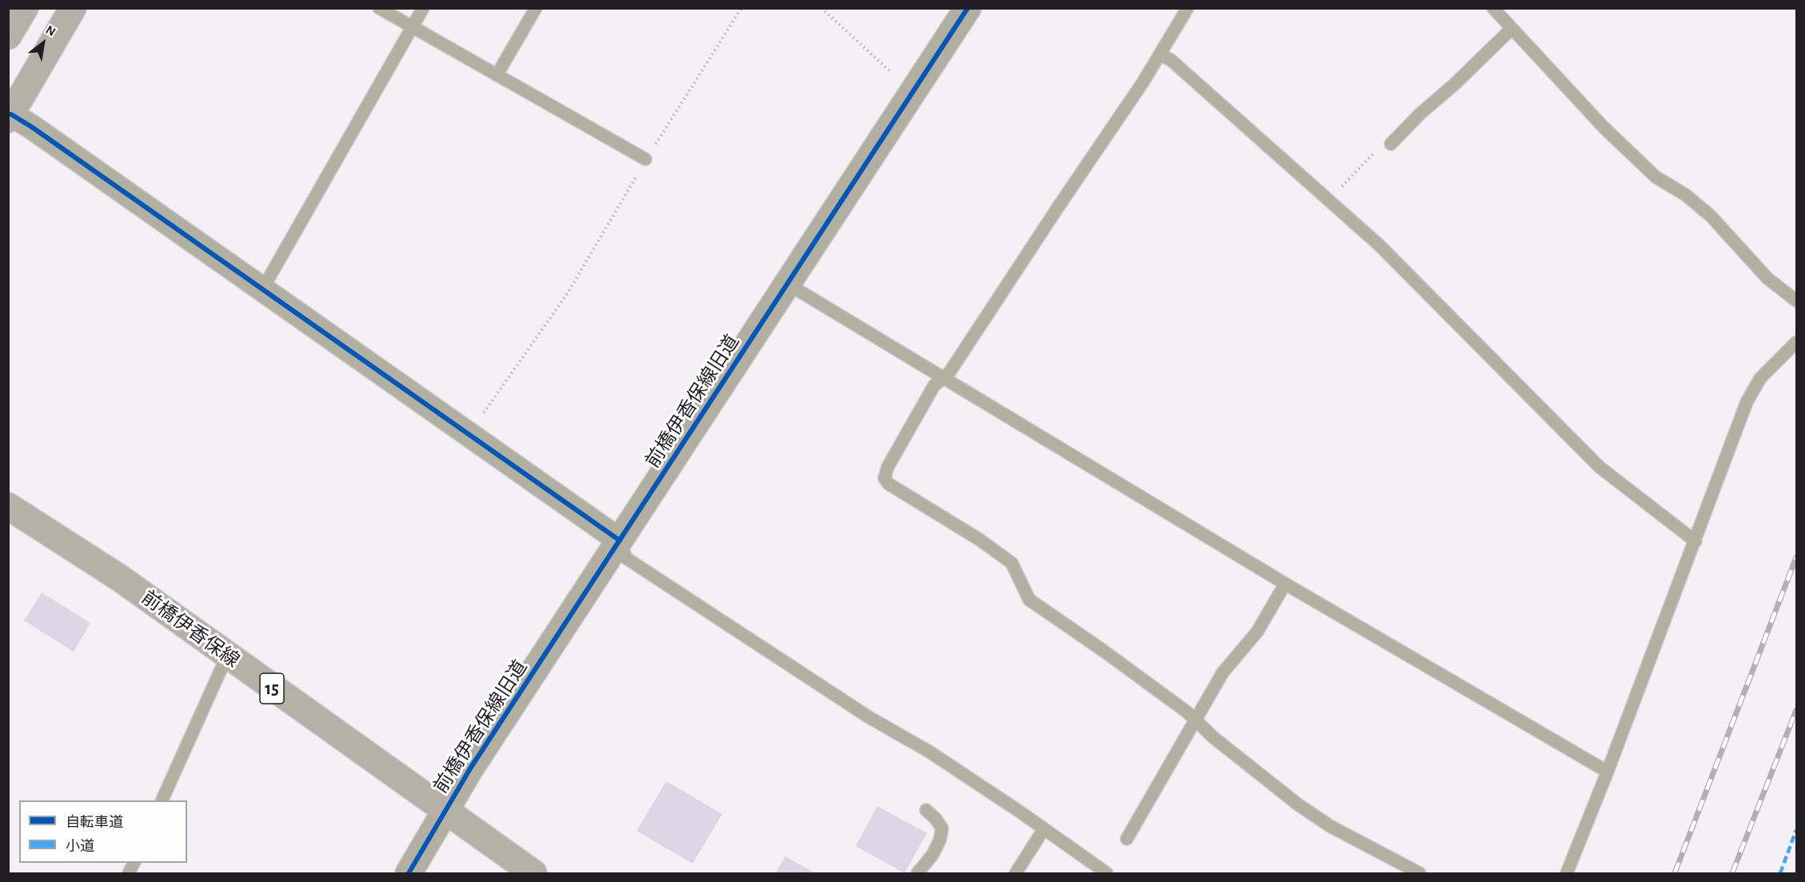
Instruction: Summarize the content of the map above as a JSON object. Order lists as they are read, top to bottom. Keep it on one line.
{"streets":{"main road":["前橋伊香保線","15"],"street":["前橋伊香保線旧道"]},"crossings":[["前橋伊香保線旧道","前橋伊香保線"]],"legend":["自転車道","小道"],"north":"top right"}
